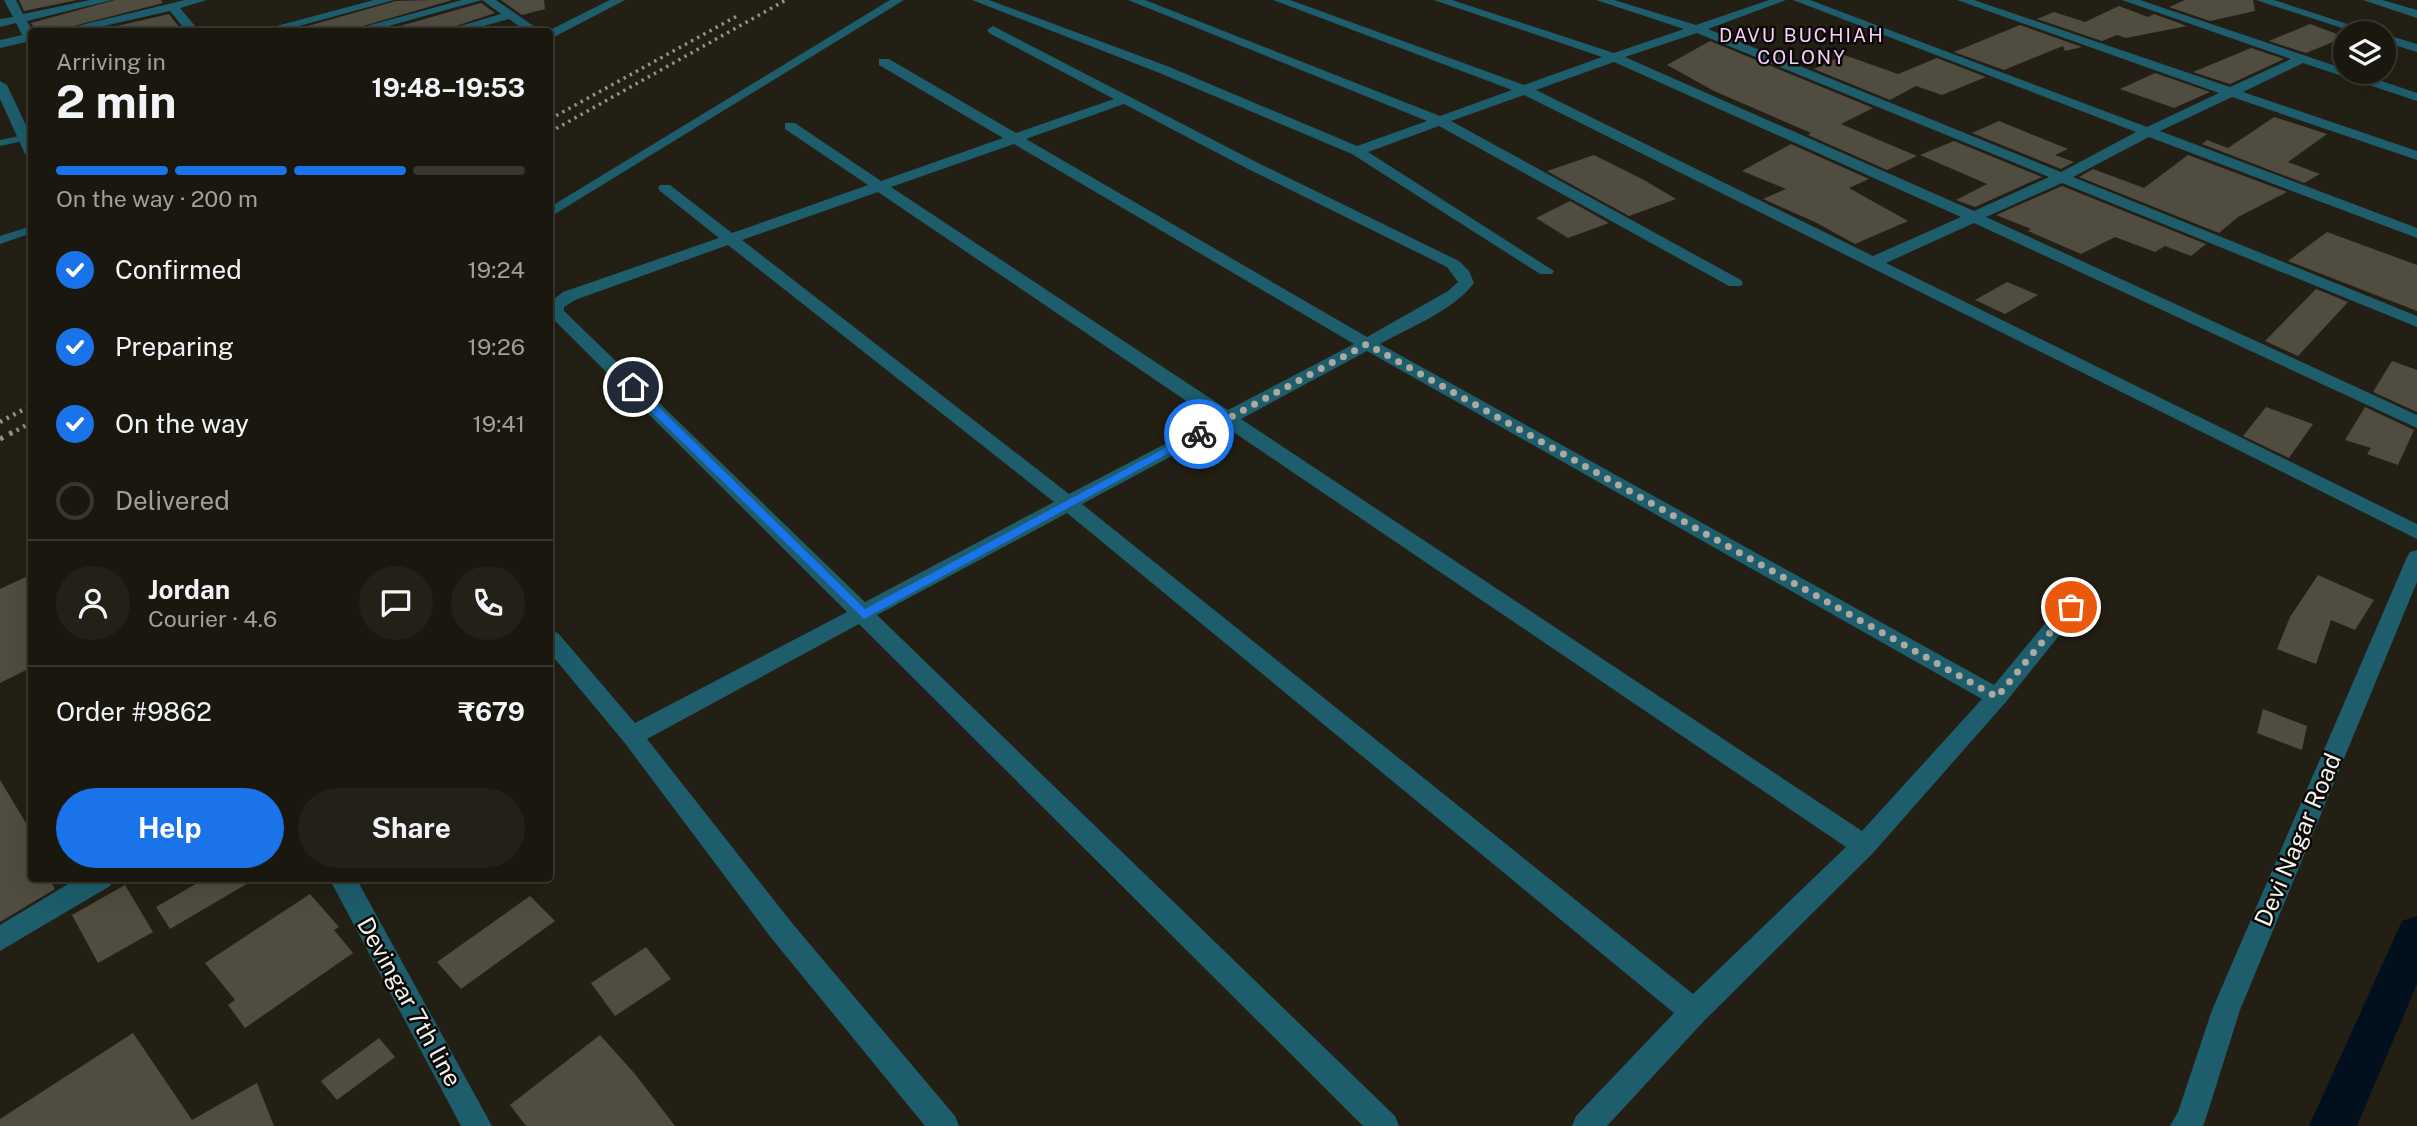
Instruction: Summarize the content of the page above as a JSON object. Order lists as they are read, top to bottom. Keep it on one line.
{"streets":{"street":["Devi Nagar Road","Devingar 7th line"]},"districts":["DAVU BUCHIAH COLONY"],"page":{"heading":["2 min","Arriving in","19:48–19:53"],"panel":["Jordan","Courier · 4.6","Order #9862","₹679"],"bar":"On the way · 200 m","list":[["Confirmed","19:24"],["Preparing","19:26"],["On the way","19:41"],"Delivered"],"buttons":["Help","Share"]}}
